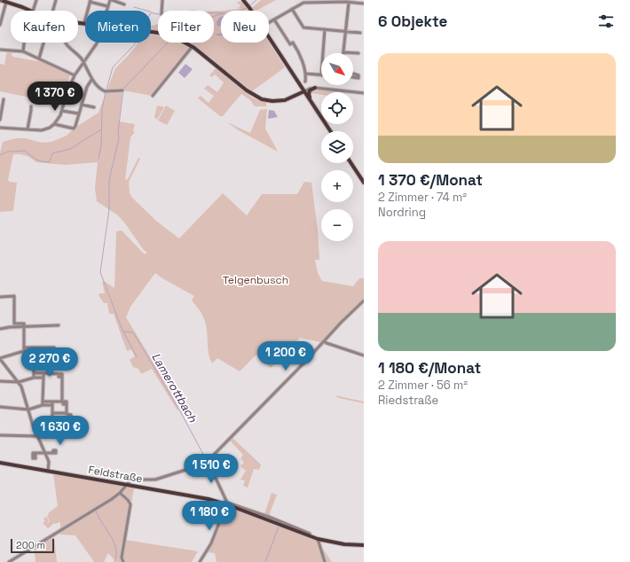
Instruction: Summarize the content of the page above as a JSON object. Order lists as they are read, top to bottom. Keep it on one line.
{"streets":{"main road":["Feldstraße"]},"water":["Lamerottbach"],"parks":["Telgenbusch"],"scale_bar":"200 m","north":"bottom right","page":{"heading":"6 Objekte","chip":["Kaufen","Mieten","Filter","Neu"],"list":[{"name":"1 370 €/Monat","note":"2 Zimmer · 74 m² · Nordring"},{"name":"1 180 €/Monat","note":"2 Zimmer · 56 m² · Riedstraße"}],"map_buttons":["+","−"],"price":["1 370 €","1 200 €","2 270 €","1 630 €","1 510 €","1 180 €"],"scale":"200 m"}}
